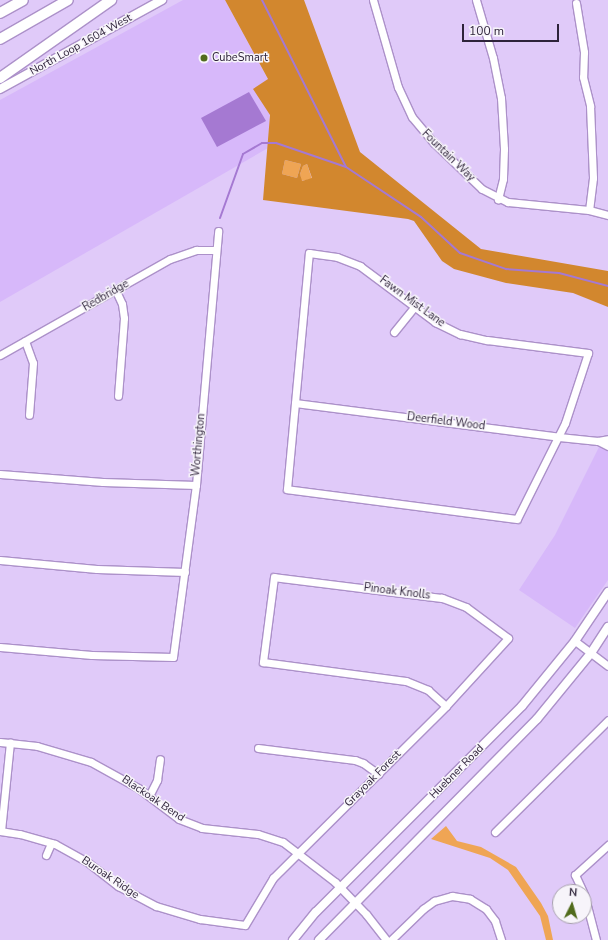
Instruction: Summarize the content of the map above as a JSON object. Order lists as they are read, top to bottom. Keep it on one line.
{"streets":{"main road":["North Loop 1604 West","Huebner Road"],"street":["Fountain Way","Redbridge","Fawn Mist Lane","Deerfield Wood","Worthington","Pinoak Knolls","Grayoak Forest","Blackoak Bend","Buroak Ridge"]},"crossings":[["Redbridge","Worthington"],["Fawn Mist Lane","Deerfield Wood"],["Pinoak Knolls","Grayoak Forest"],["Huebner Road","Blackoak Bend"],["Grayoak Forest","Blackoak Bend"],["Grayoak Forest","Buroak Ridge"]],"places":["CubeSmart"],"scale_bar":"100 m","north":"top"}
